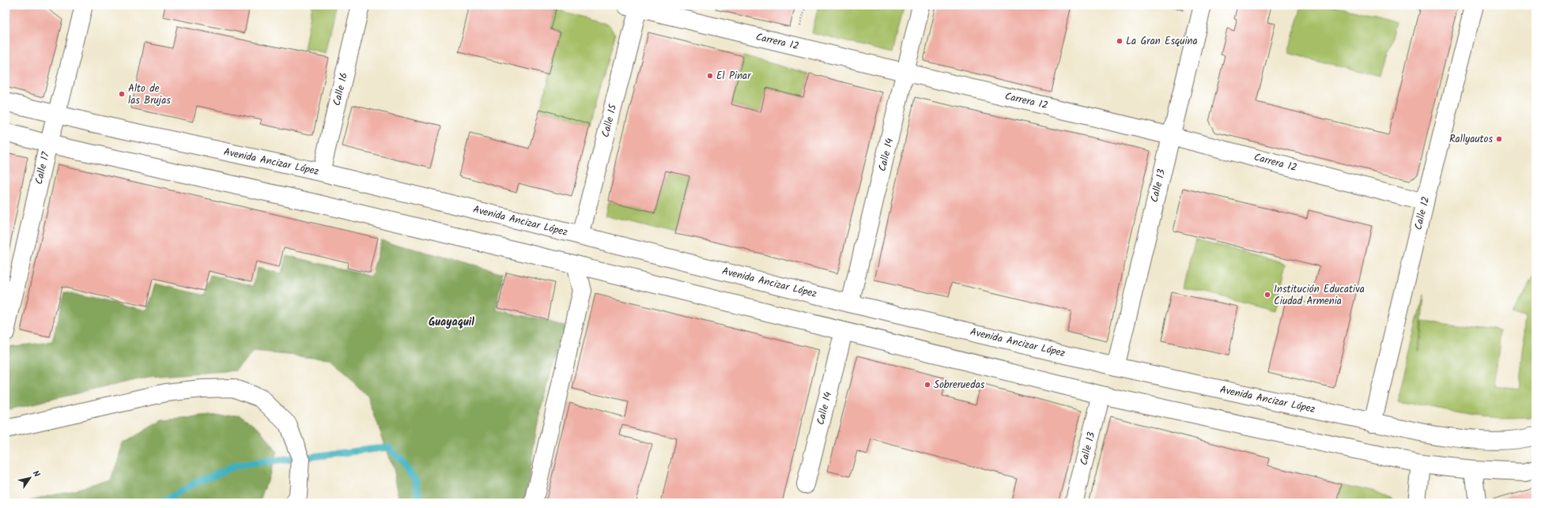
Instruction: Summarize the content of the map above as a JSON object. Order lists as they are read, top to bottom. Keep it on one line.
{"streets":{"main road":["Carrera 12","Calle 16","Calle 15","Calle 14","Avenida Ancizar López","Calle 17","Calle 13","Calle 12"]},"crossings":[["Carrera 12","Calle 15"],["Carrera 12","Calle 14"],["Carrera 12","Calle 13"],["Carrera 12","Calle 12"],["Calle 16","Avenida Ancizar López"],["Calle 15","Avenida Ancizar López"],["Calle 14","Avenida Ancizar López"],["Avenida Ancizar López","Calle 17"],["Avenida Ancizar López","Calle 13"],["Avenida Ancizar López","Calle 12"]],"districts":["Guayaquil"],"places":["La Gran Esquina","El Pinar","Alto de las Brujas","Rallyautos","Institución Educativa Ciudad Armenia","Sobreruedas"],"north":"top right"}
